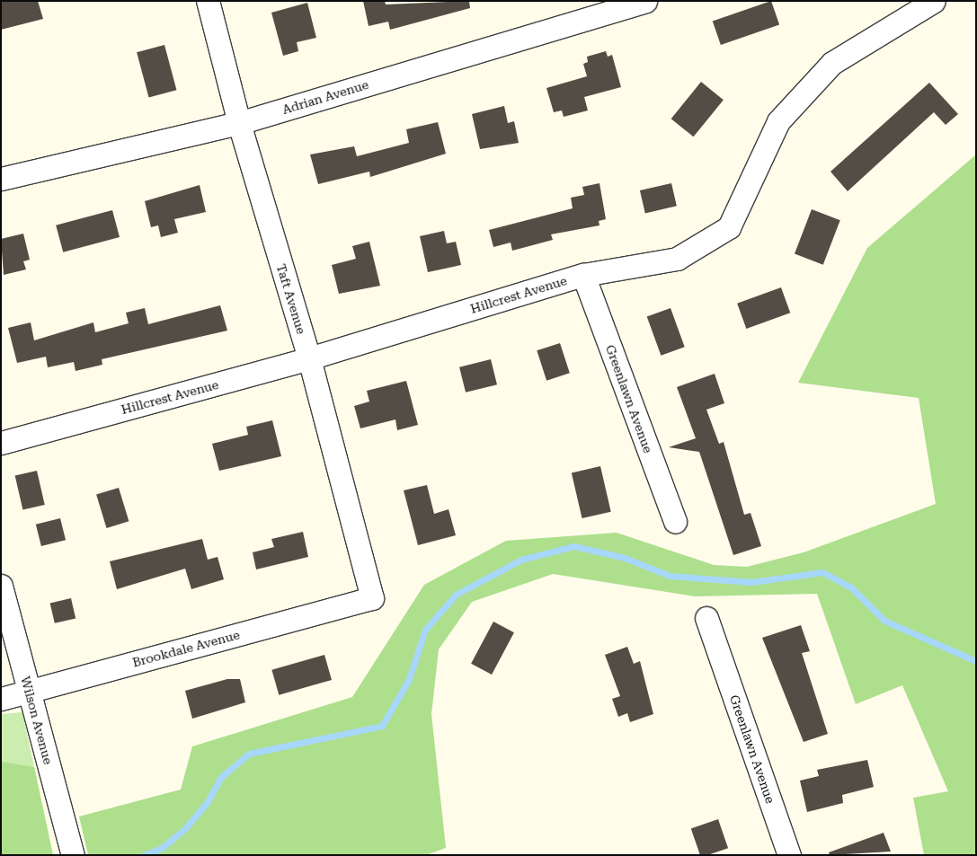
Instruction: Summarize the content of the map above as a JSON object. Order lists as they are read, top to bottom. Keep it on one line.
{"streets":{"street":["Adrian Avenue","Hillcrest Avenue","Taft Avenue","Greenlawn Avenue","Brookdale Avenue","Wilson Avenue"]},"crossings":[["Adrian Avenue","Taft Avenue"],["Hillcrest Avenue","Taft Avenue"],["Hillcrest Avenue","Greenlawn Avenue"],["Taft Avenue","Brookdale Avenue"],["Brookdale Avenue","Wilson Avenue"]]}
